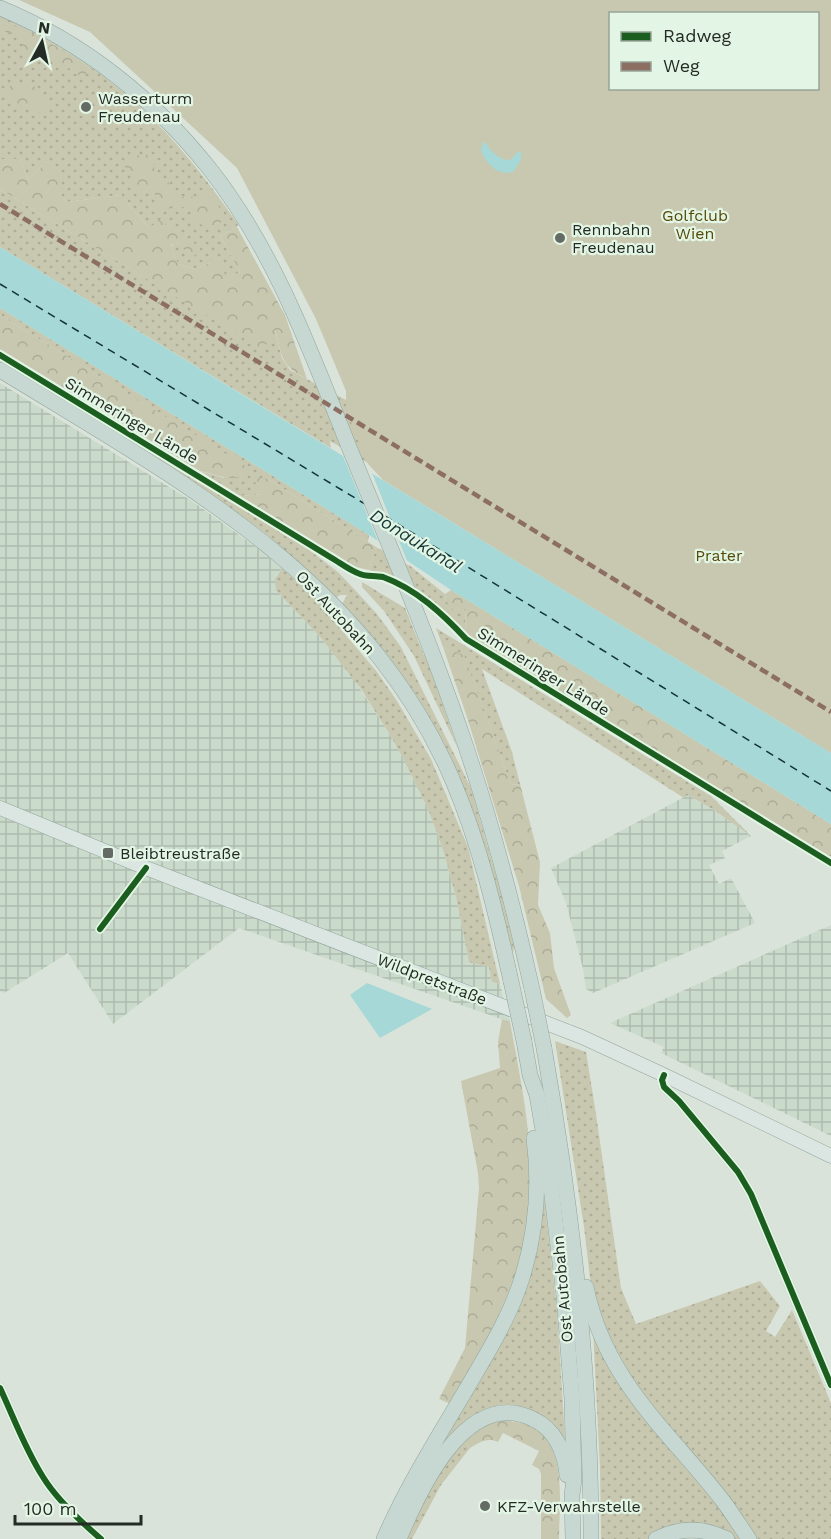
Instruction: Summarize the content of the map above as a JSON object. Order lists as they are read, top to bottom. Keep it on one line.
{"streets":{"highway":["Ost Autobahn"],"main road":["Wildpretstraße"],"cycle path":["Simmeringer Lände"]},"water":["Donaukanal"],"parks":["Golfclub Wien","Prater"],"places":{"other":["Wasserturm Freudenau","Rennbahn Freudenau","KFZ-Verwahrstelle"],"transit":["Bleibtreustraße"]},"legend":["Radweg","Weg"],"scale_bar":"100 m","north":"top"}
